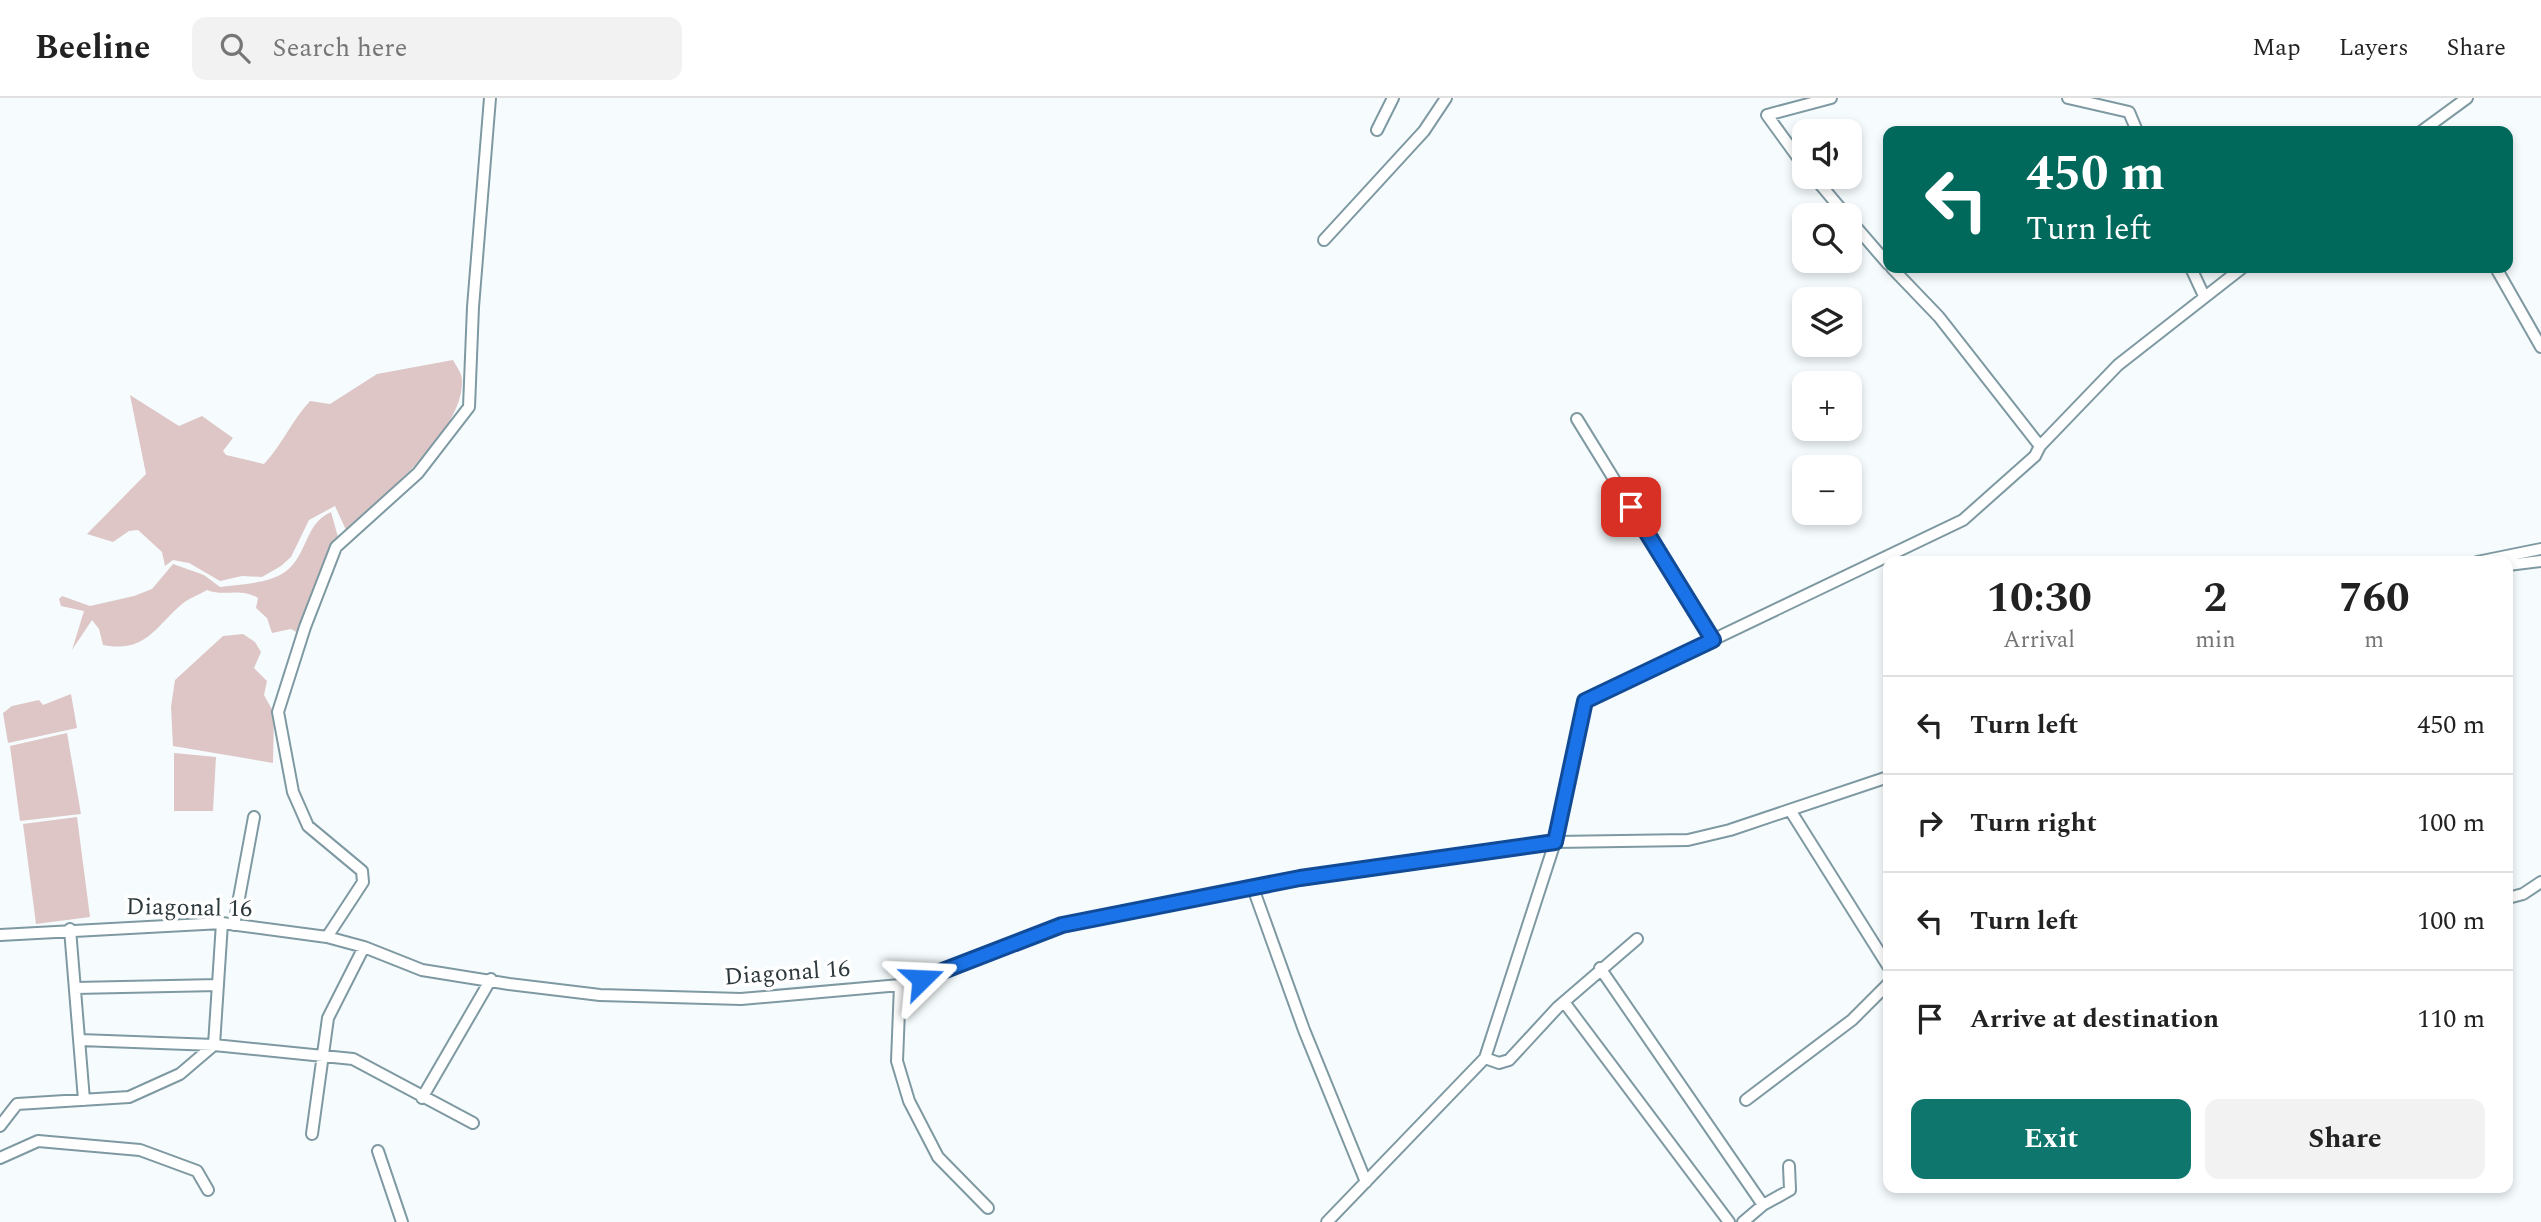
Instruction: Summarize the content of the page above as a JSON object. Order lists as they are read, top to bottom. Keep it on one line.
{"streets":{"street":["Diagonal 16"]},"page":{"header":"Beeline","search":"Search here","nav":["Map","Layers","Share"],"map_buttons":["+","−"],"turn":["450 m","Turn left"],"eta":["10:30","Arrival","2","min","760","m"],"list":[{"name":"Turn left","value":"450 m"},{"name":"Turn right","value":"100 m"},{"name":"Turn left","value":"100 m"},{"name":"Arrive at destination","value":"110 m"}],"buttons":["Exit","Share"]}}
